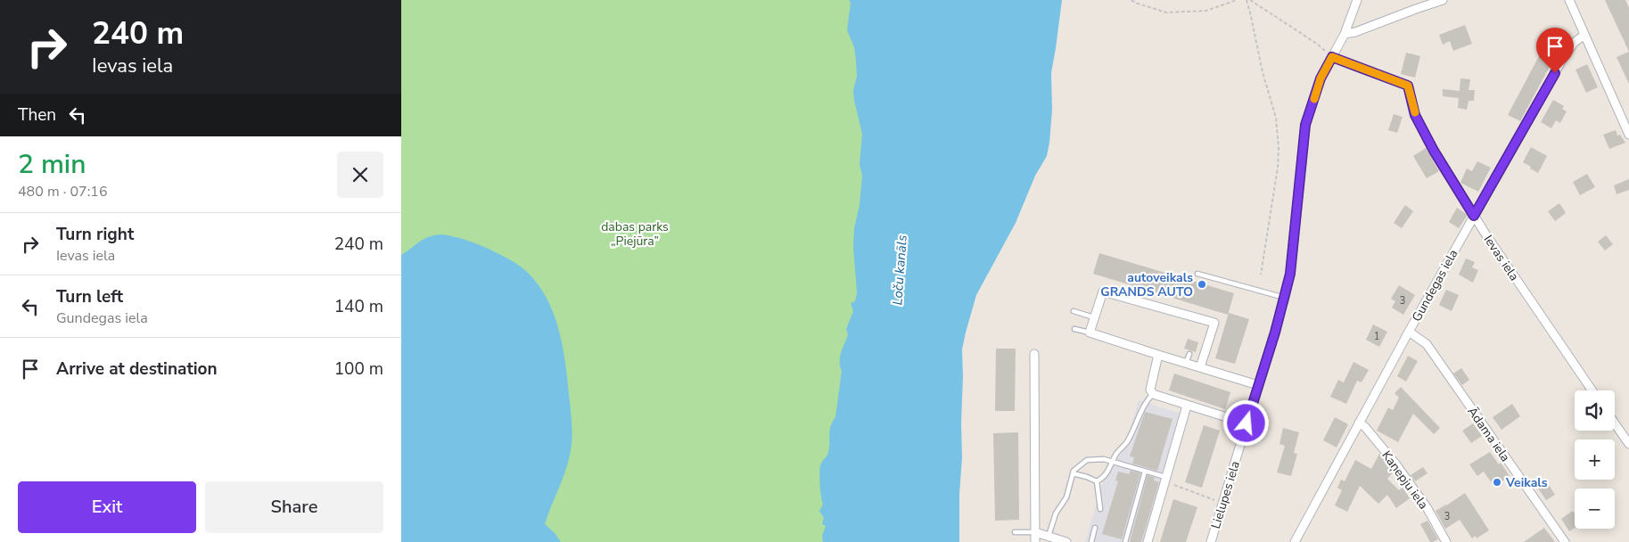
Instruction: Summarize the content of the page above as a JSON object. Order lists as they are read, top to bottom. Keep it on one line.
{"streets":{"street":["Ievas iela","Gundegas iela","Ādama iela","Kaņepju iela","Lielupes iela"]},"crossings":[["Ievas iela","Gundegas iela"],["Ievas iela","Lielupes iela"],["Gundegas iela","Ādama iela"],["Gundegas iela","Kaņepju iela"]],"water":["Loču kanāls"],"parks":["dabas parks „Piejūra”"],"places":["autoveikals GRANDS AUTO","Veikals"],"house_numbers":["3","1","3"],"page":{"turn":["240 m","Ievas iela"],"then":"Then","heading":["2 min","480 m · 07:16"],"list":[{"name":"Turn right","note":"Ievas iela","value":"240 m"},{"name":"Turn left","note":"Gundegas iela","value":"140 m"},{"name":"Arrive at destination","value":"100 m"}],"map_buttons":["+","−"],"buttons":["Exit","Share"]}}
